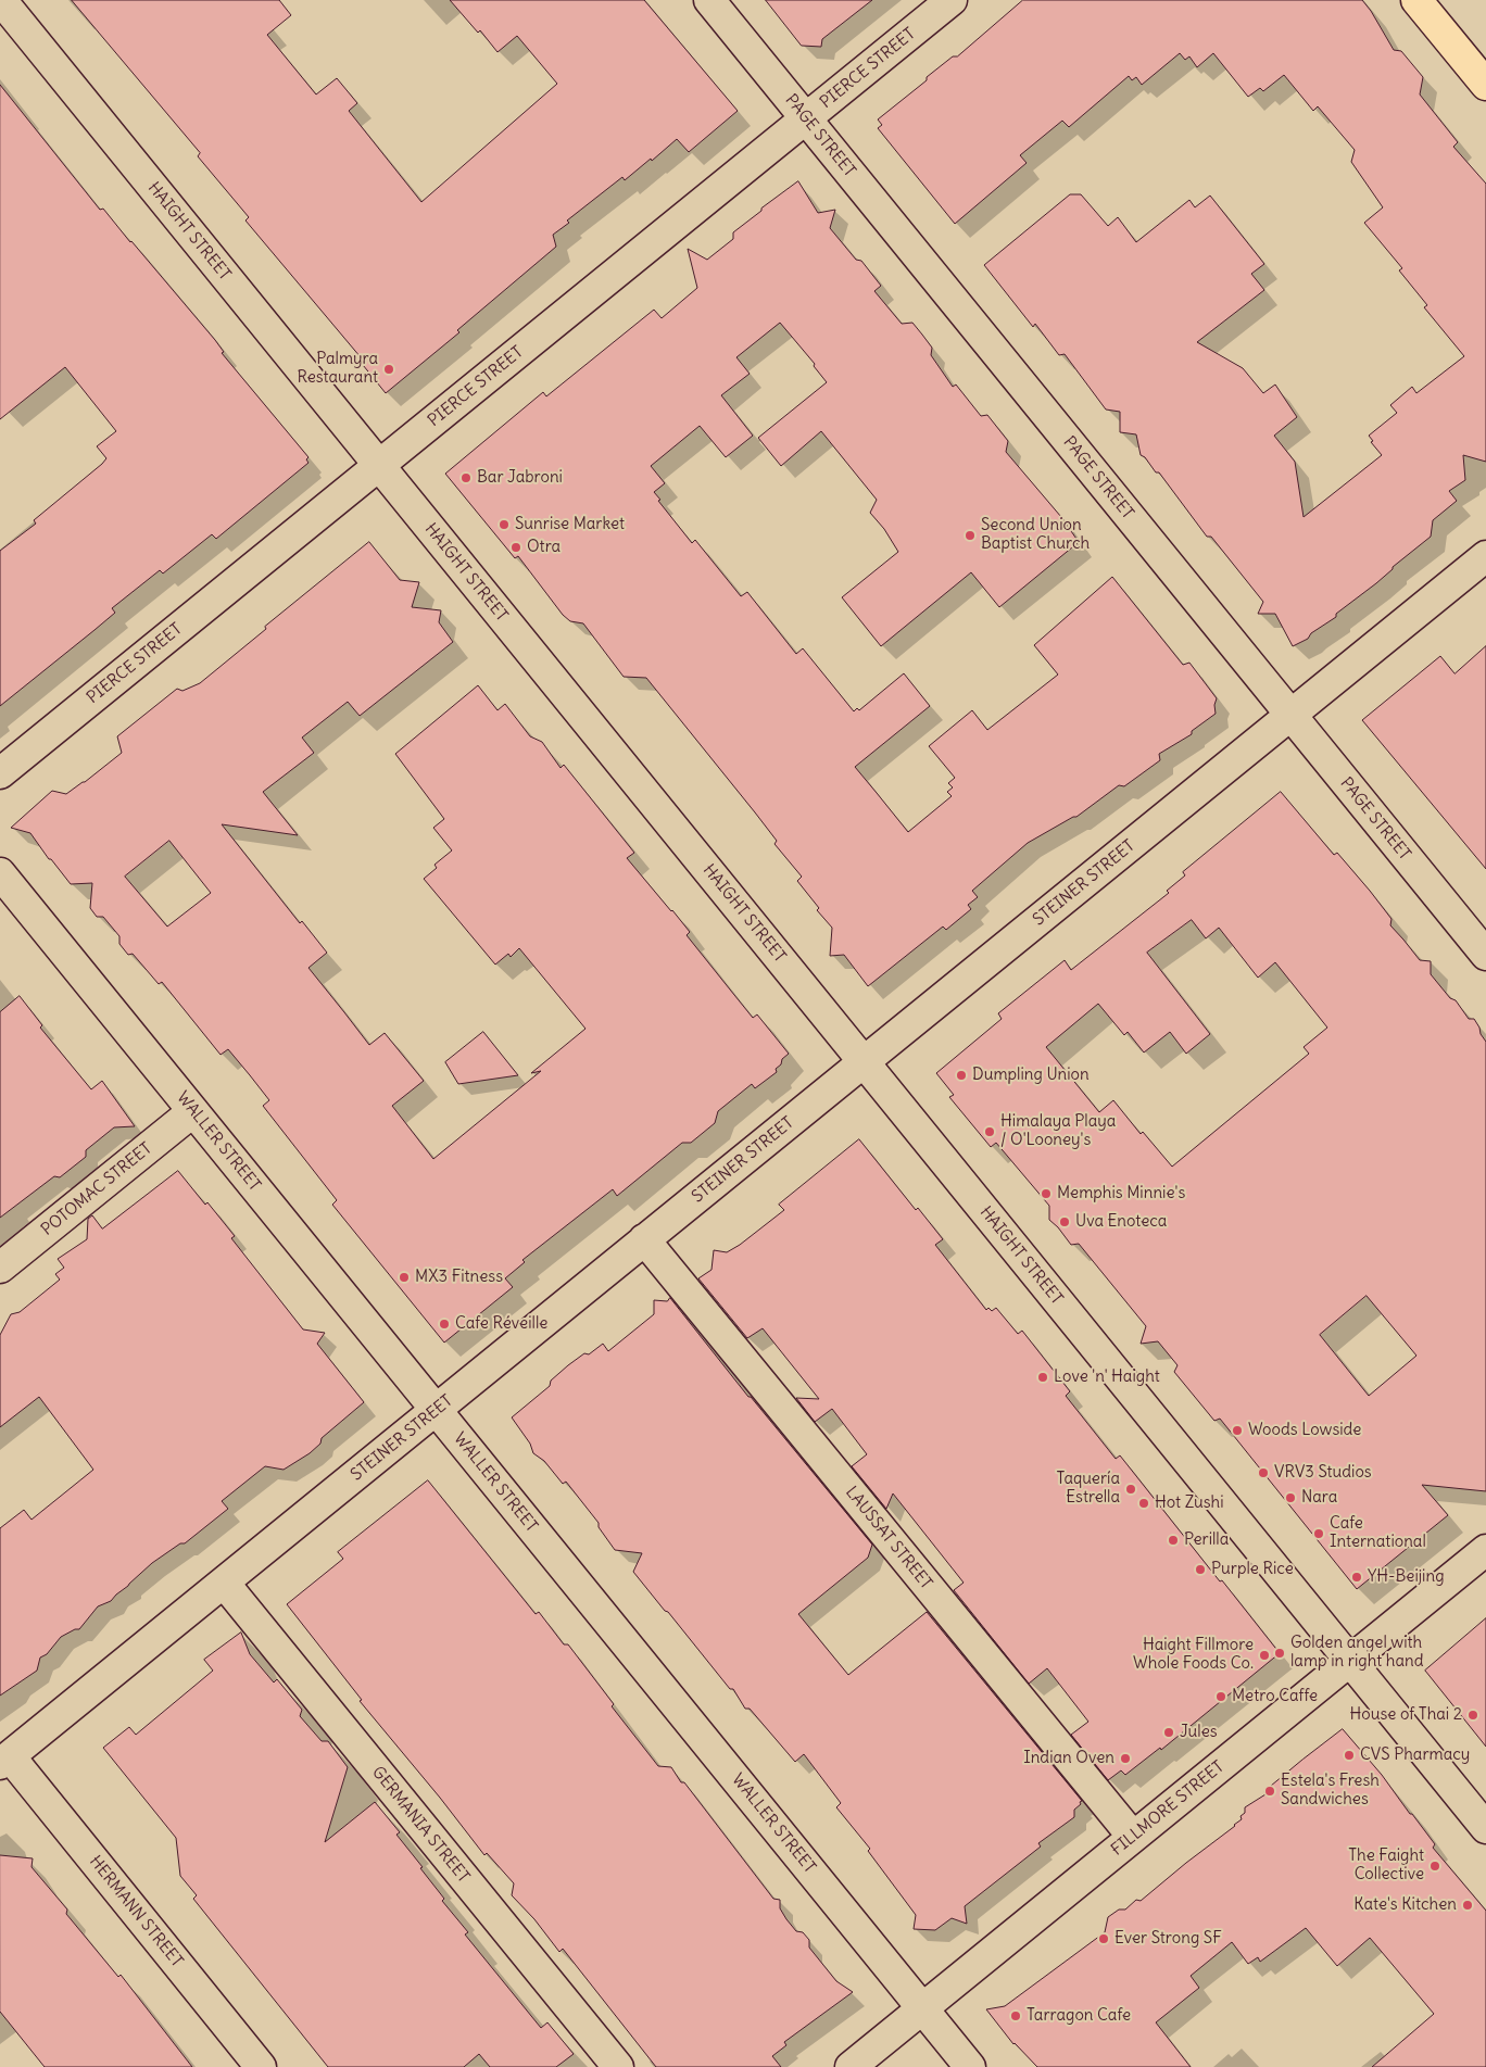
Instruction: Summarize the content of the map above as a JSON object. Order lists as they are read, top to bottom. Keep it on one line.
{"streets":{"street":["PIERCE STREET","PAGE STREET","HAIGHT STREET","STEINER STREET","WALLER STREET","POTOMAC STREET","LAUSSAT STREET","FILLMORE STREET","GERMANIA STREET","HERMANN STREET"]},"crossings":[["PIERCE STREET","PAGE STREET"],["PIERCE STREET","HAIGHT STREET"],["PAGE STREET","STEINER STREET"],["HAIGHT STREET","STEINER STREET"],["HAIGHT STREET","FILLMORE STREET"],["STEINER STREET","WALLER STREET"],["STEINER STREET","LAUSSAT STREET"],["STEINER STREET","GERMANIA STREET"],["STEINER STREET","HERMANN STREET"],["WALLER STREET","POTOMAC STREET"],["WALLER STREET","FILLMORE STREET"],["LAUSSAT STREET","FILLMORE STREET"]],"places":["Palmyra Restaurant","Bar Jabroni","Sunrise Market","Second Union Baptist Church","Otra","Dumpling Union","Himalaya Playa / O'Looney's","Memphis Minnie's","Uva Enoteca","MX3 Fitness","Cafe Réveille","Love 'n' Haight","Woods Lowside","VRV3 Studios","Taquería Estrella","Nara","Hot Zushi","Cafe International","Perilla","Purple Rice","YH-Beijing","Golden angel with lamp in right hand","Haight Fillmore Whole Foods Co.","Metro Caffe","House of Thai 2","Jules","CVS Pharmacy","Indian Oven","Estela's Fresh Sandwiches","The Faight Collective","Kate's Kitchen","Ever Strong SF","Tarragon Cafe"]}
